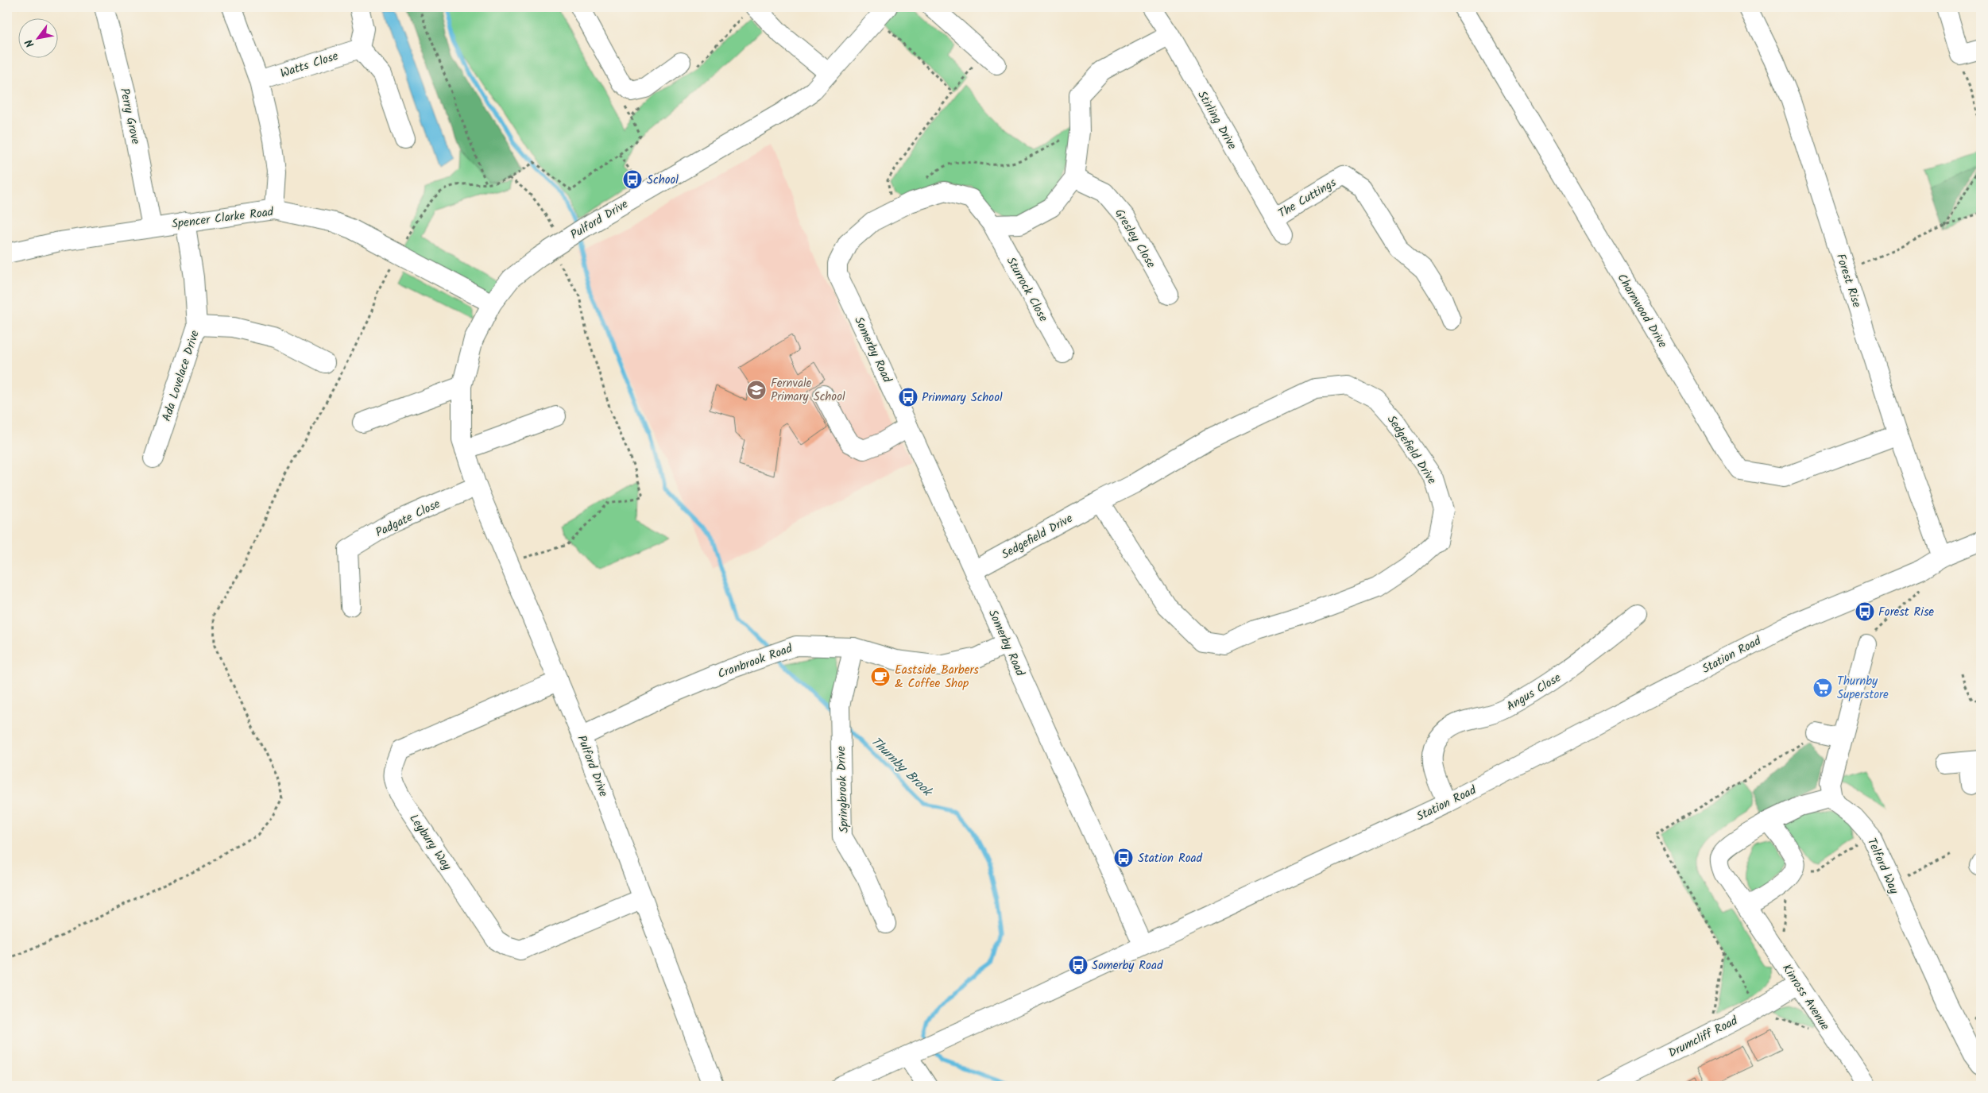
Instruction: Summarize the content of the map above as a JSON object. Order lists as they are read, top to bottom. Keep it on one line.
{"streets":{"street":["Watts Close","Perry Grove","Stirling Drive","The Cuttings","Spencer Clarke Road","Pulford Drive","Gresley Close","Forest Rise","Sturrock Close","Charnwood Drive","Somerby Road","Ada Lovelace Drive","Sedgefield Drive","Padgate Close","Station Road","Cranbrook Road","Angus Close","Springbrook Drive","Leybury Way","Telford Way","Kinross Avenue","Drumcliff Road"]},"crossings":[["Perry Grove","Spencer Clarke Road"],["Stirling Drive","The Cuttings"],["Spencer Clarke Road","Pulford Drive"],["Spencer Clarke Road","Ada Lovelace Drive"],["Pulford Drive","Padgate Close"],["Pulford Drive","Cranbrook Road"],["Pulford Drive","Leybury Way"],["Forest Rise","Charnwood Drive"],["Forest Rise","Station Road"],["Sturrock Close","Somerby Road"],["Somerby Road","Sedgefield Drive"],["Somerby Road","Station Road"],["Somerby Road","Cranbrook Road"],["Station Road","Angus Close"],["Cranbrook Road","Springbrook Drive"],["Telford Way","Kinross Avenue"],["Kinross Avenue","Drumcliff Road"]],"water":["Thurnby Brook"],"places":{"bus stop":["School","Prinmary School","Forest Rise","Station Road","Somerby Road"],"school or university":["Fernvale Primary School"],"cafe":["Eastside Barbers & Coffee Shop"],"supermarket":["Thurnby Superstore"]},"north":"bottom left"}
